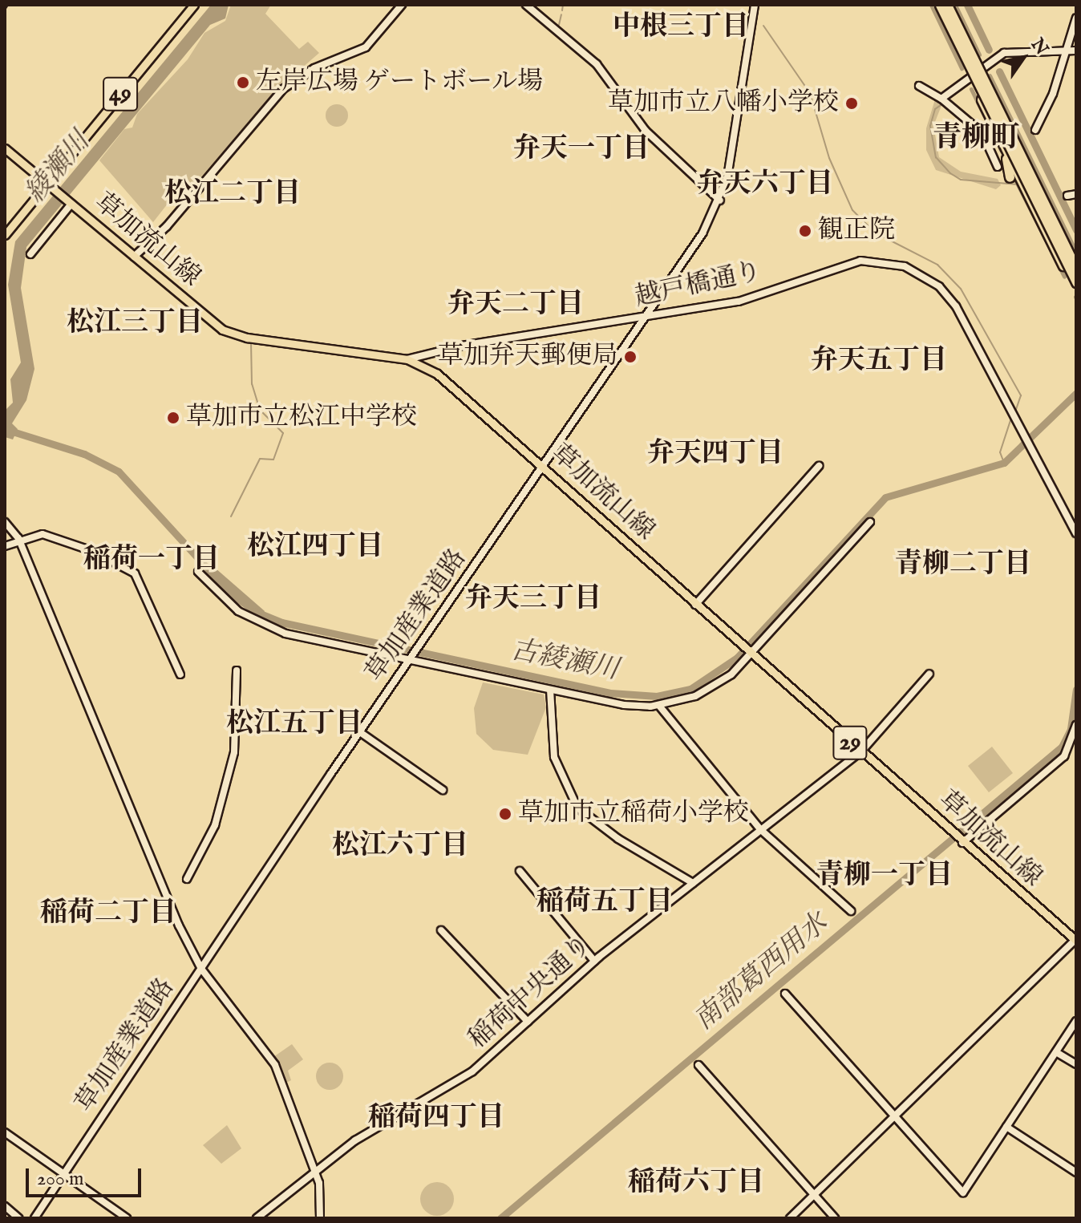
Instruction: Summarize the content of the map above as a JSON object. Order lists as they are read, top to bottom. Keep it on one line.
{"streets":{"main road":["49","草加流山線","29"],"street":["越戸橋通り","草加産業道路","稲荷中央通り"]},"crossings":[["49","草加流山線"],["草加流山線","越戸橋通り"],["草加流山線","草加産業道路"],["草加流山線","稲荷中央通り"],["越戸橋通り","草加産業道路"]],"districts":["中根三丁目","青柳町","弁天一丁目","弁天六丁目","松江二丁目","弁天二丁目","松江三丁目","弁天五丁目","弁天四丁目","松江四丁目","稲荷一丁目","青柳二丁目","弁天三丁目","松江五丁目","松江六丁目","青柳一丁目","稲荷五丁目","稲荷二丁目","稲荷四丁目","稲荷六丁目"],"water":["綾瀬川","古綾瀬川","南部葛西用水"],"places":["左岸広場 ゲートボール場","草加市立八幡小学校","観正院","草加弁天郵便局","草加市立松江中学校","草加市立稲荷小学校"],"scale_bar":"200 m","north":"top right"}
